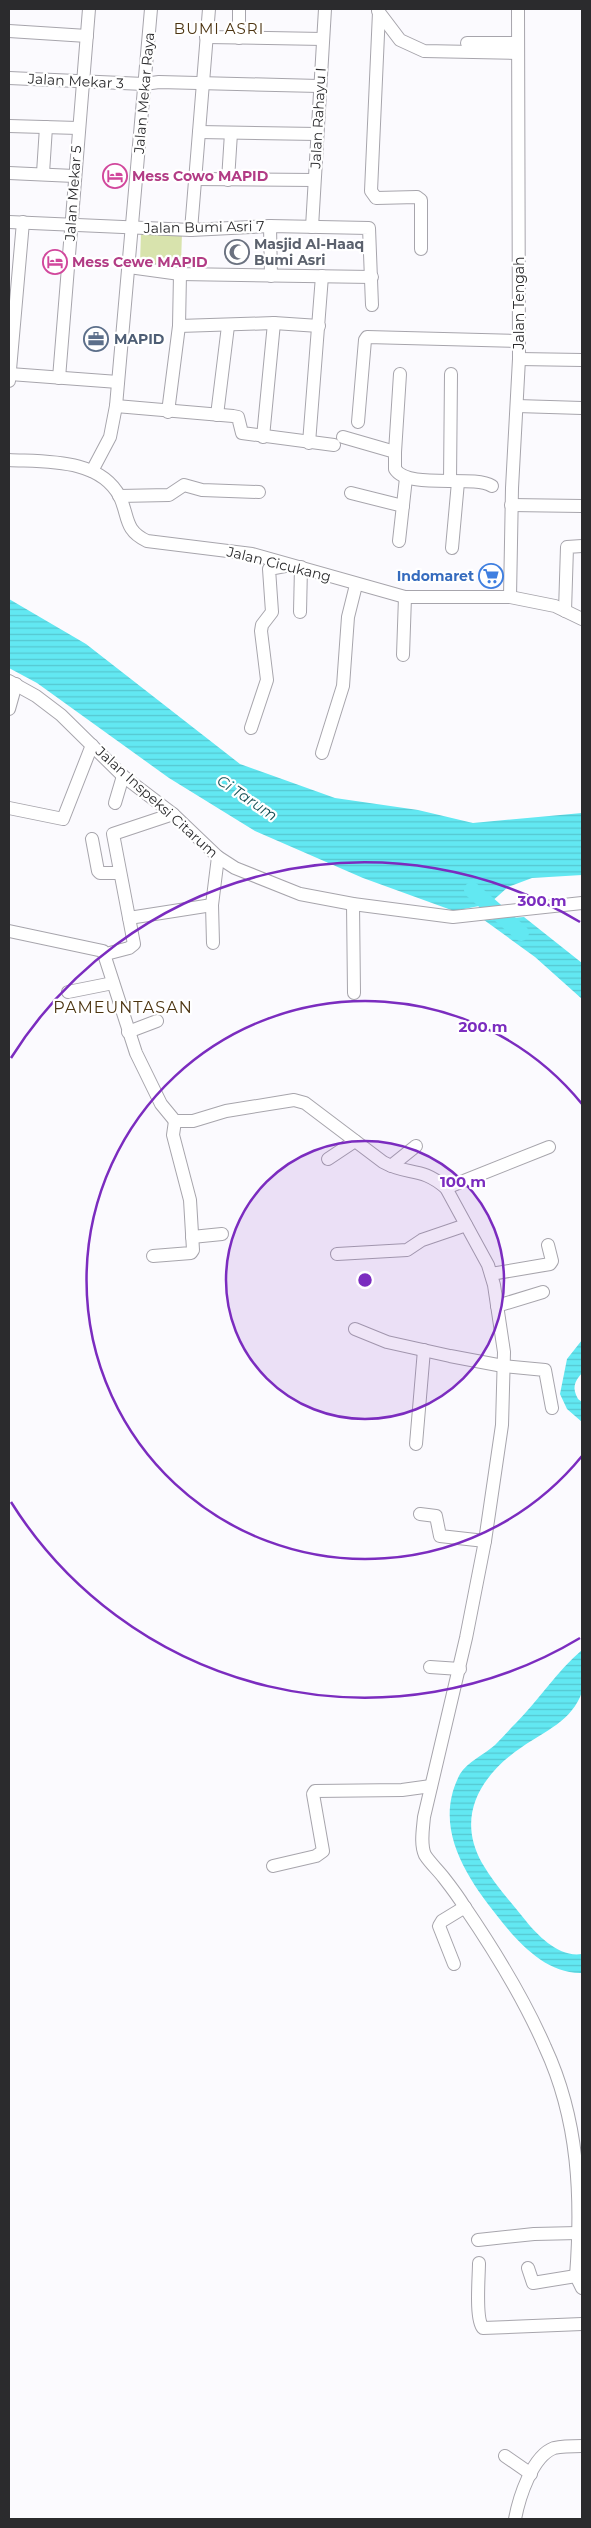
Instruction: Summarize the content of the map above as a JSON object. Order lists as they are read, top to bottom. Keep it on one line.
{"streets":{"street":["Jalan Mekar 3","Jalan Mekar Raya","Jalan Rahayu I","Jalan Mekar 5","Jalan Bumi Asri 7","Jalan Tengah","Jalan Cicukang","Jalan Inspeksi Citarum"]},"crossings":[["Jalan Mekar 3","Jalan Mekar Raya"],["Jalan Mekar 3","Jalan Rahayu I"],["Jalan Mekar 3","Jalan Mekar 5"],["Jalan Mekar Raya","Jalan Bumi Asri 7"],["Jalan Mekar Raya","Jalan Cicukang"],["Jalan Rahayu I","Jalan Bumi Asri 7"],["Jalan Mekar 5","Jalan Bumi Asri 7"],["Jalan Tengah","Jalan Cicukang"]],"districts":["BUMI ASRI","PAMEUNTASAN"],"water":["Ci Tarum"],"places":{"hotel":["Mess Cowo MAPID","Mess Cewe MAPID"],"mosque":["Masjid Al-Haaq Bumi Asri"],"office":["MAPID"],"supermarket":["Indomaret"]},"rings":["300 m","200 m","100 m"]}
